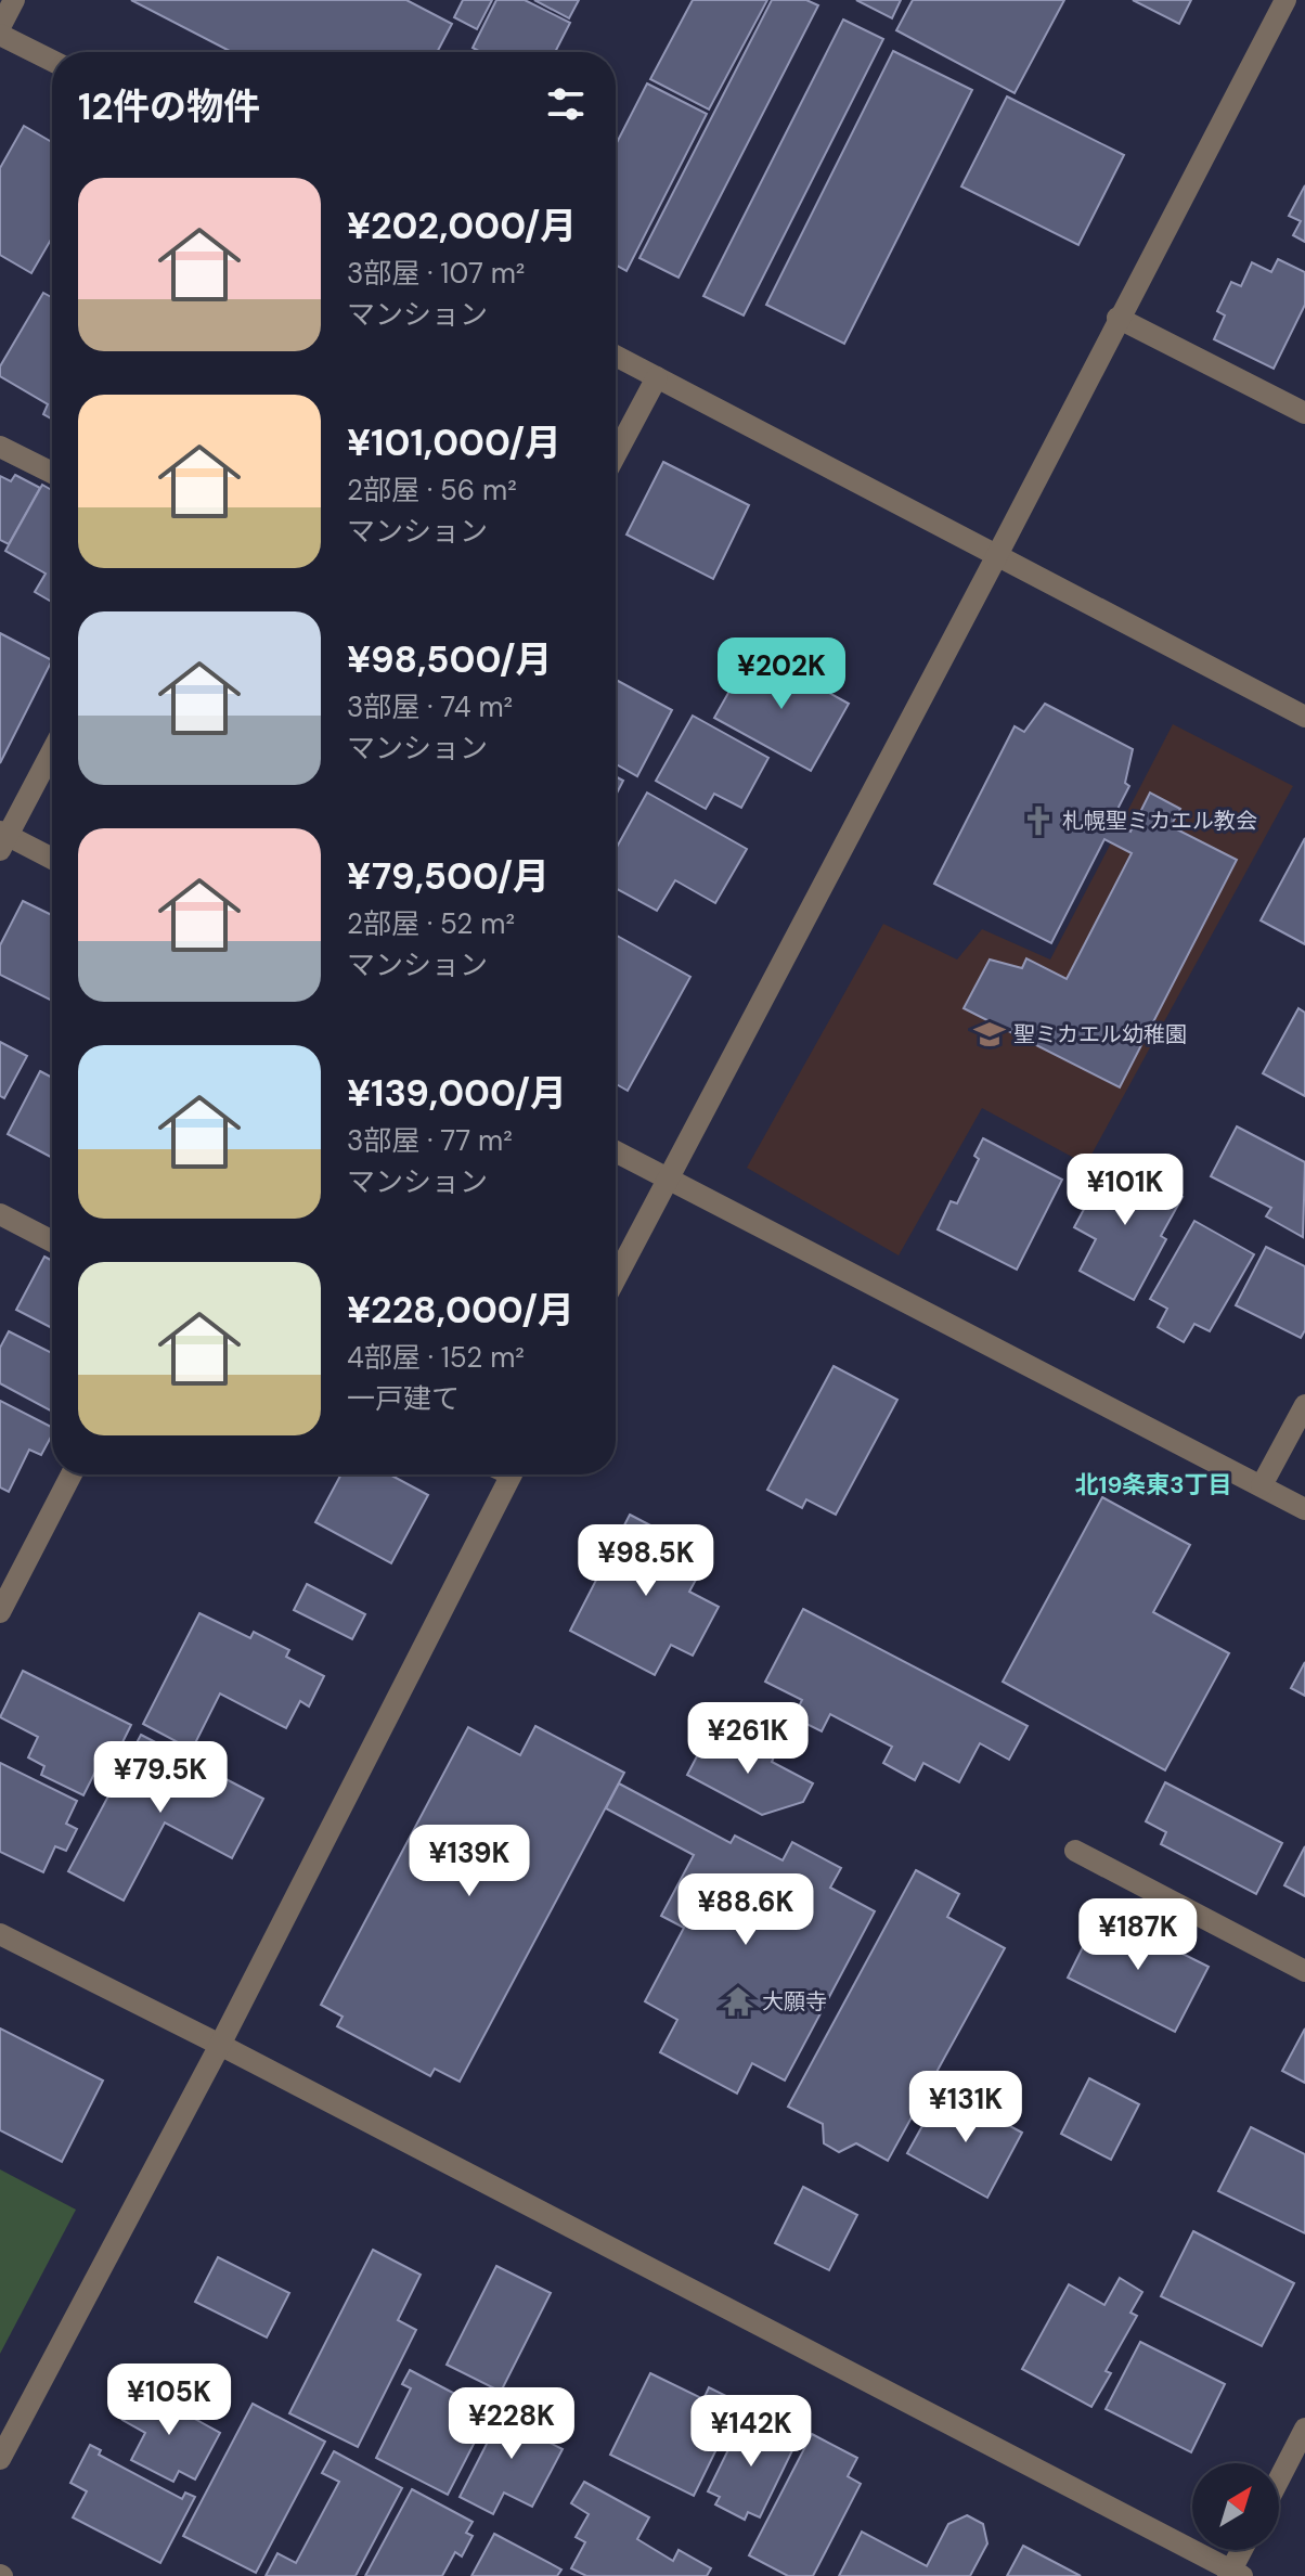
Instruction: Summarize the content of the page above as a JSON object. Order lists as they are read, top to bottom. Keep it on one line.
{"districts":["北19条東3丁目"],"places":{"church":["札幌聖ミカエル教会"],"school or university":["聖ミカエル幼稚園"],"temple":["大願寺"]},"north":"top right","page":{"heading":"12件の物件","list":[{"name":"¥202,000/月","note":"3部屋 · 107 m² · マンション"},{"name":"¥101,000/月","note":"2部屋 · 56 m² · マンション"},{"name":"¥98,500/月","note":"3部屋 · 74 m² · マンション"},{"name":"¥79,500/月","note":"2部屋 · 52 m² · マンション"},{"name":"¥139,000/月","note":"3部屋 · 77 m² · マンション"},{"name":"¥228,000/月","note":"4部屋 · 152 m² · 一戸建て"}],"price":["¥202K","¥101K","¥98.5K","¥261K","¥79.5K","¥139K","¥88.6K","¥187K","¥131K","¥105K","¥228K","¥142K"]}}
